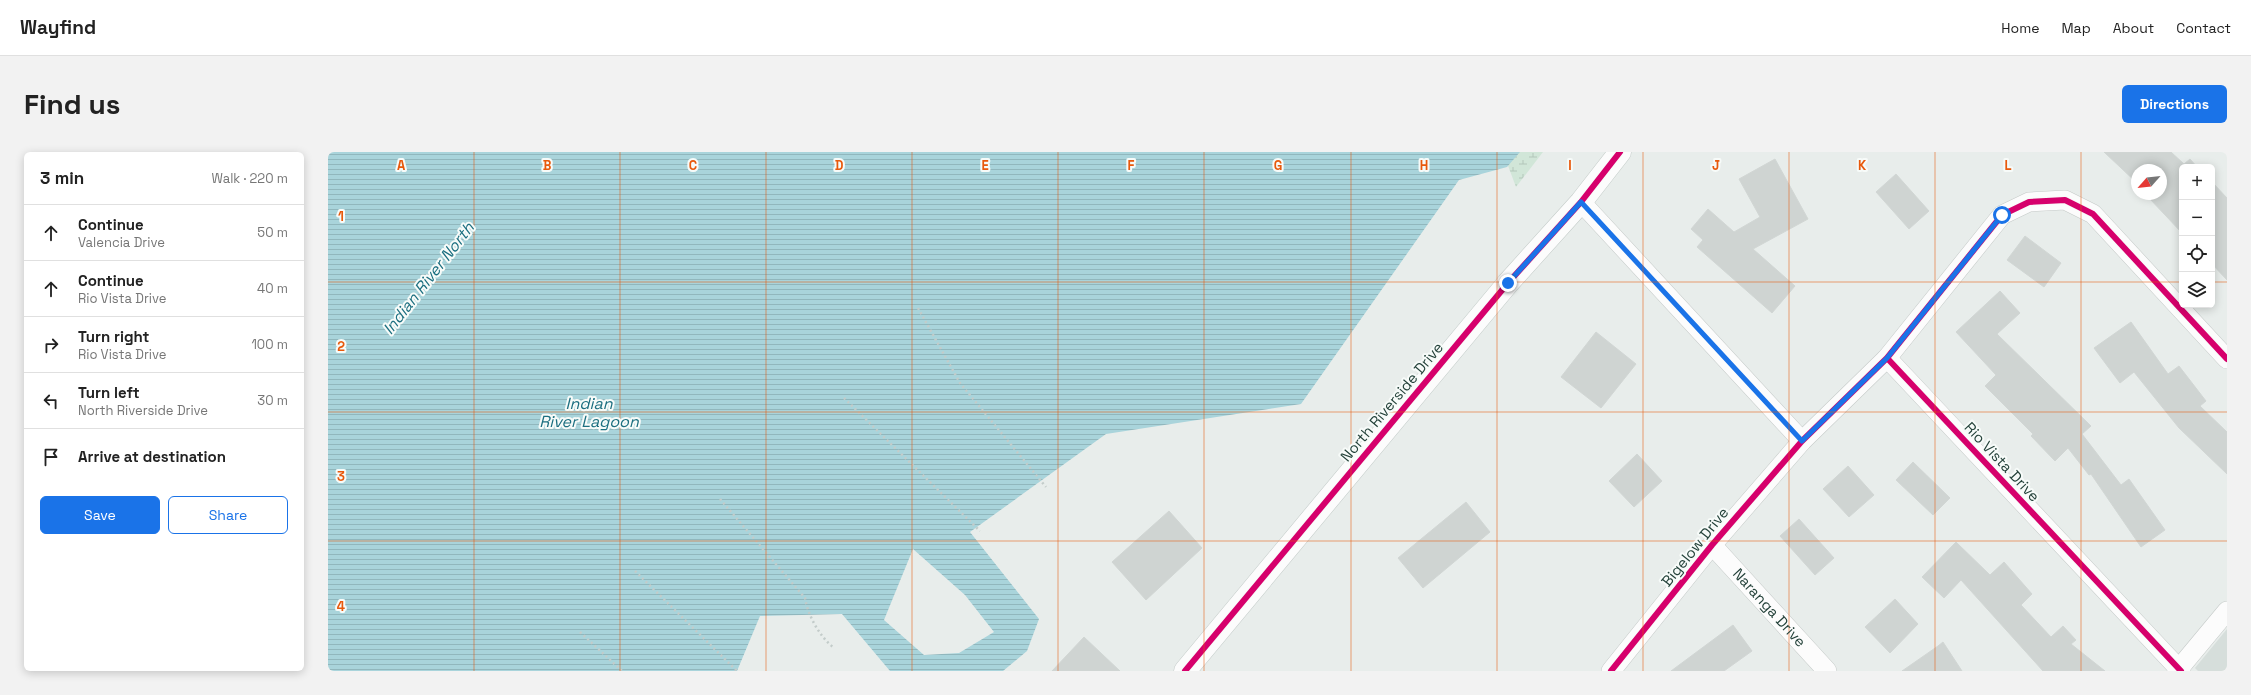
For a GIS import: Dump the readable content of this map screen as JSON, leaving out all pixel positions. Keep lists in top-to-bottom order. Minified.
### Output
{"streets":{"street":["North Riverside Drive","Rio Vista Drive","Bigelow Drive","Naranga Drive"]},"crossings":[["Bigelow Drive","Naranga Drive"]],"water":["Indian River North","Indian River Lagoon"],"north":"bottom left","page":{"header":"Wayfind","nav":["Home","Map","About","Contact"],"buttons":["Directions",["Save","Share"]],"title":"Find us","heading":["3 min","Walk · 220 m"],"map_buttons":["+","−"],"list":[["Continue","Valencia Drive","50 m"],["Continue","Rio Vista Drive","40 m"],["Turn right","Rio Vista Drive","100 m"],["Turn left","North Riverside Drive","30 m"],"Arrive at destination"]},"grid":{"columns":["A","B","C","D","E","F","G","H","I","J","K","L"],"rows":["1","2","3","4"]}}
